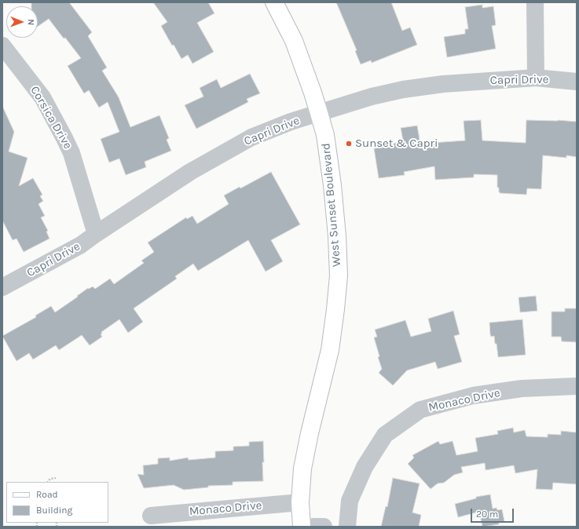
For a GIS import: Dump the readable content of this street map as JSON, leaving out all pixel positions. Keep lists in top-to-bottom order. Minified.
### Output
{"streets":{"main road":["West Sunset Boulevard"],"street":["Capri Drive","Corsica Drive","Monaco Drive"]},"crossings":[["Capri Drive","Corsica Drive"],["Capri Drive","West Sunset Boulevard"],["West Sunset Boulevard","Monaco Drive"]],"places":["Sunset & Capri"],"legend":["Road","Building"],"scale_bar":"20 m","north":"right"}
